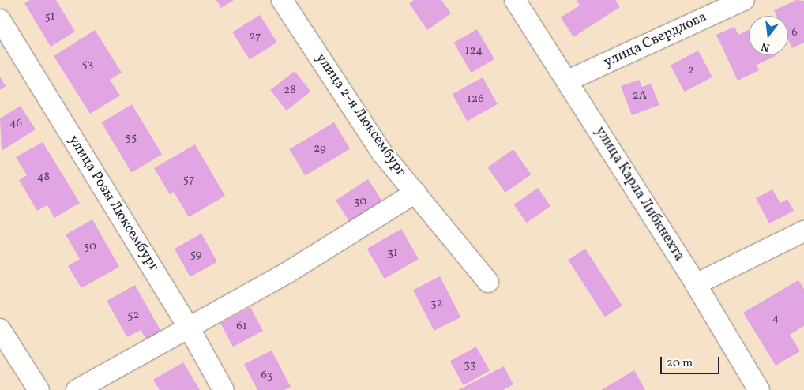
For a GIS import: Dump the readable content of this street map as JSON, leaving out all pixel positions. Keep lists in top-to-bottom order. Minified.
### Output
{"streets":{"street":["улица Свердлова","улица 2-я Люксембург","улица Карла Либкнехта","улица Розы Люксембург"]},"crossings":[["улица Свердлова","улица Карла Либкнехта"]],"house_numbers":["51","6","27","124","53","2","28","2А","126","46","55","29","48","57","30","50","31","59","32","52","4","61","33","63"],"scale_bar":"20 m","north":"bottom"}
